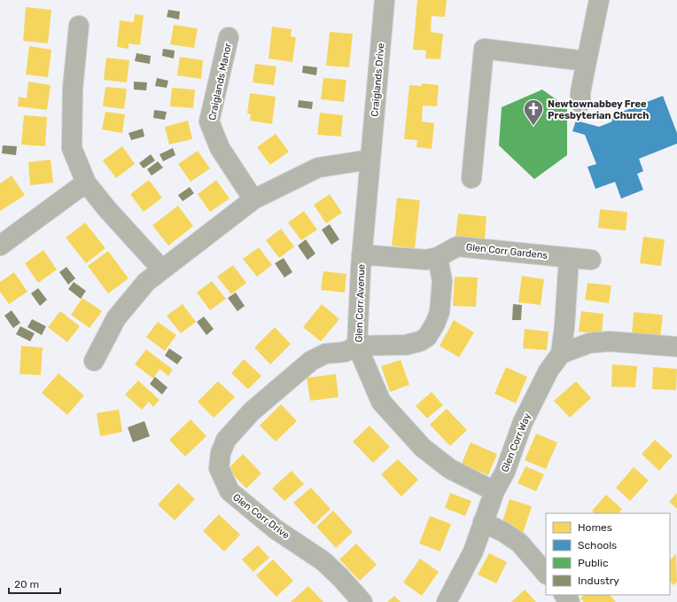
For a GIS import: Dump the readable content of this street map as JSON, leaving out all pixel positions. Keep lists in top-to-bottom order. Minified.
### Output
{"streets":{"street":["Craiglands Drive","Craiglands Manor","Glen Corr Gardens","Glen Corr Avenue","Glen Corr Way","Glen Corr Drive"]},"crossings":[["Craiglands Drive","Glen Corr Avenue"],["Glen Corr Gardens","Glen Corr Avenue"],["Glen Corr Gardens","Glen Corr Way"],["Glen Corr Avenue","Glen Corr Way"],["Glen Corr Avenue","Glen Corr Drive"]],"places":{"church":["Newtownabbey Free Presbyterian Church"]},"legend":["Homes","Schools","Public","Industry"],"scale_bar":"20 m"}
